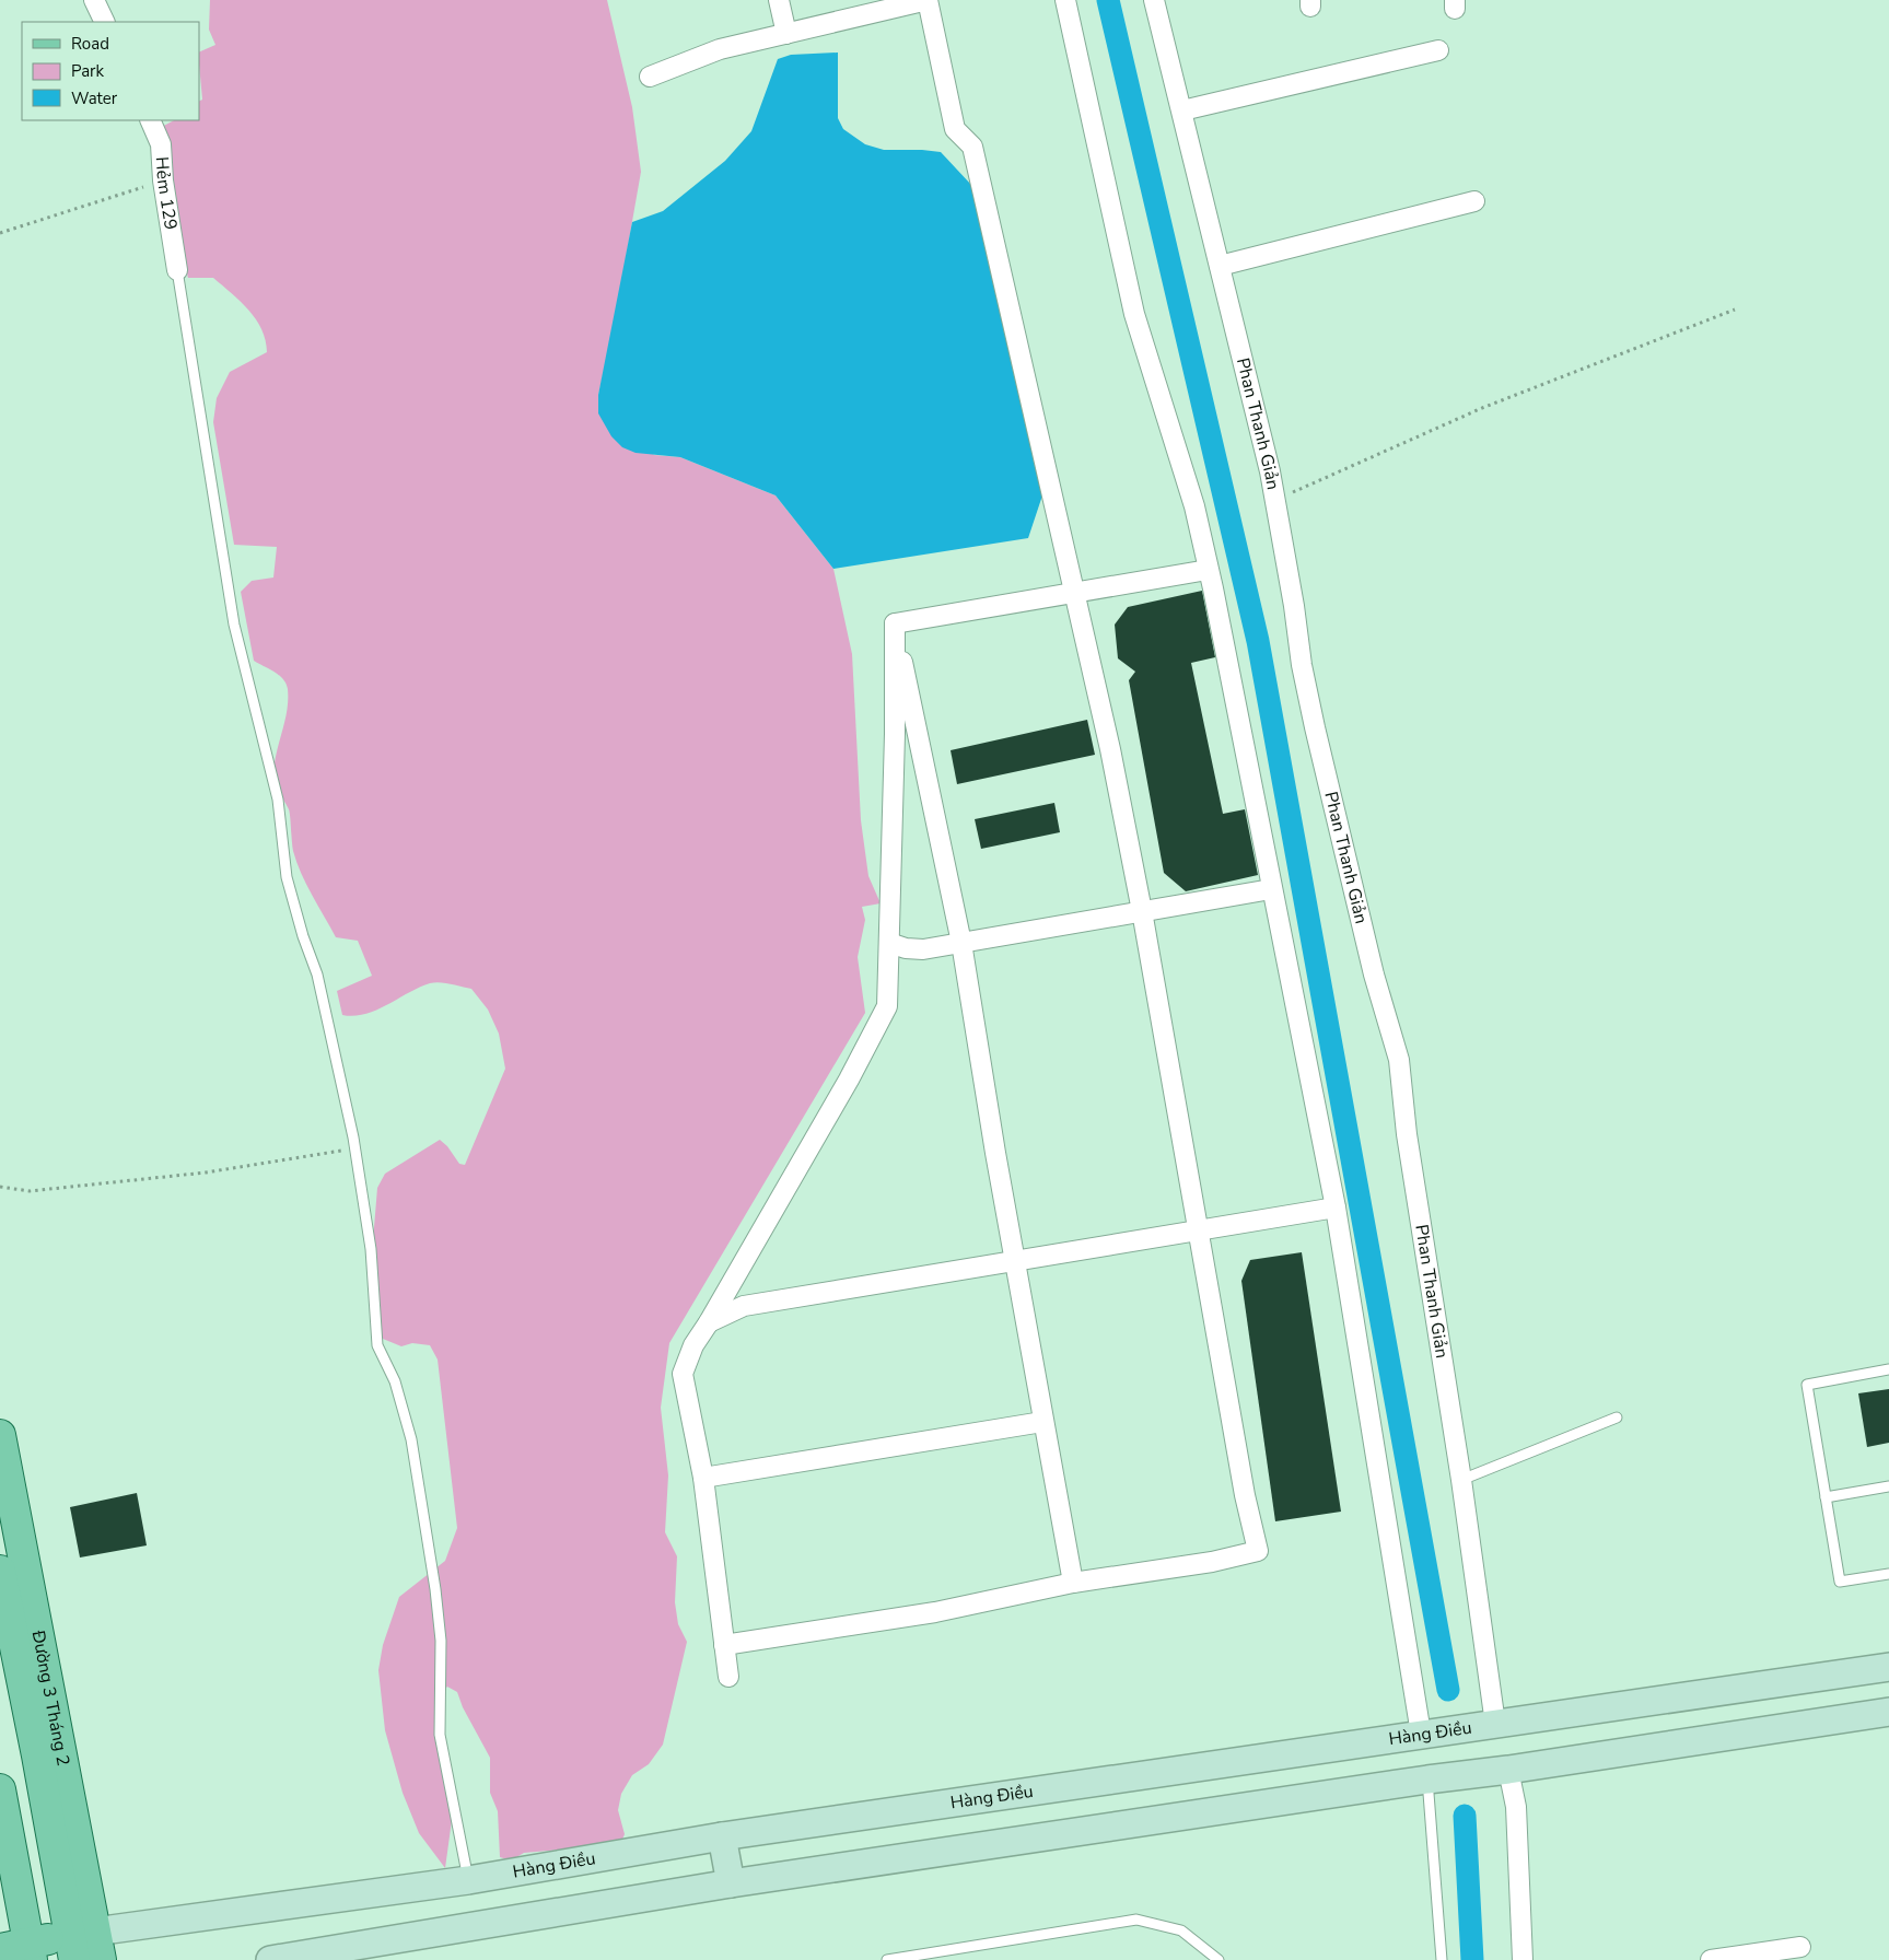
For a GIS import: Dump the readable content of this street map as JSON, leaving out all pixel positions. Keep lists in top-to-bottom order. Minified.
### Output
{"streets":{"main road":["Đường 3 Tháng 2","Hàng Điều"],"street":["Hẻm 129","Phan Thanh Giản"]},"crossings":[["Phan Thanh Giản","Hàng Điều"],["Đường 3 Tháng 2","Hàng Điều"]],"legend":["Road","Park","Water"]}
